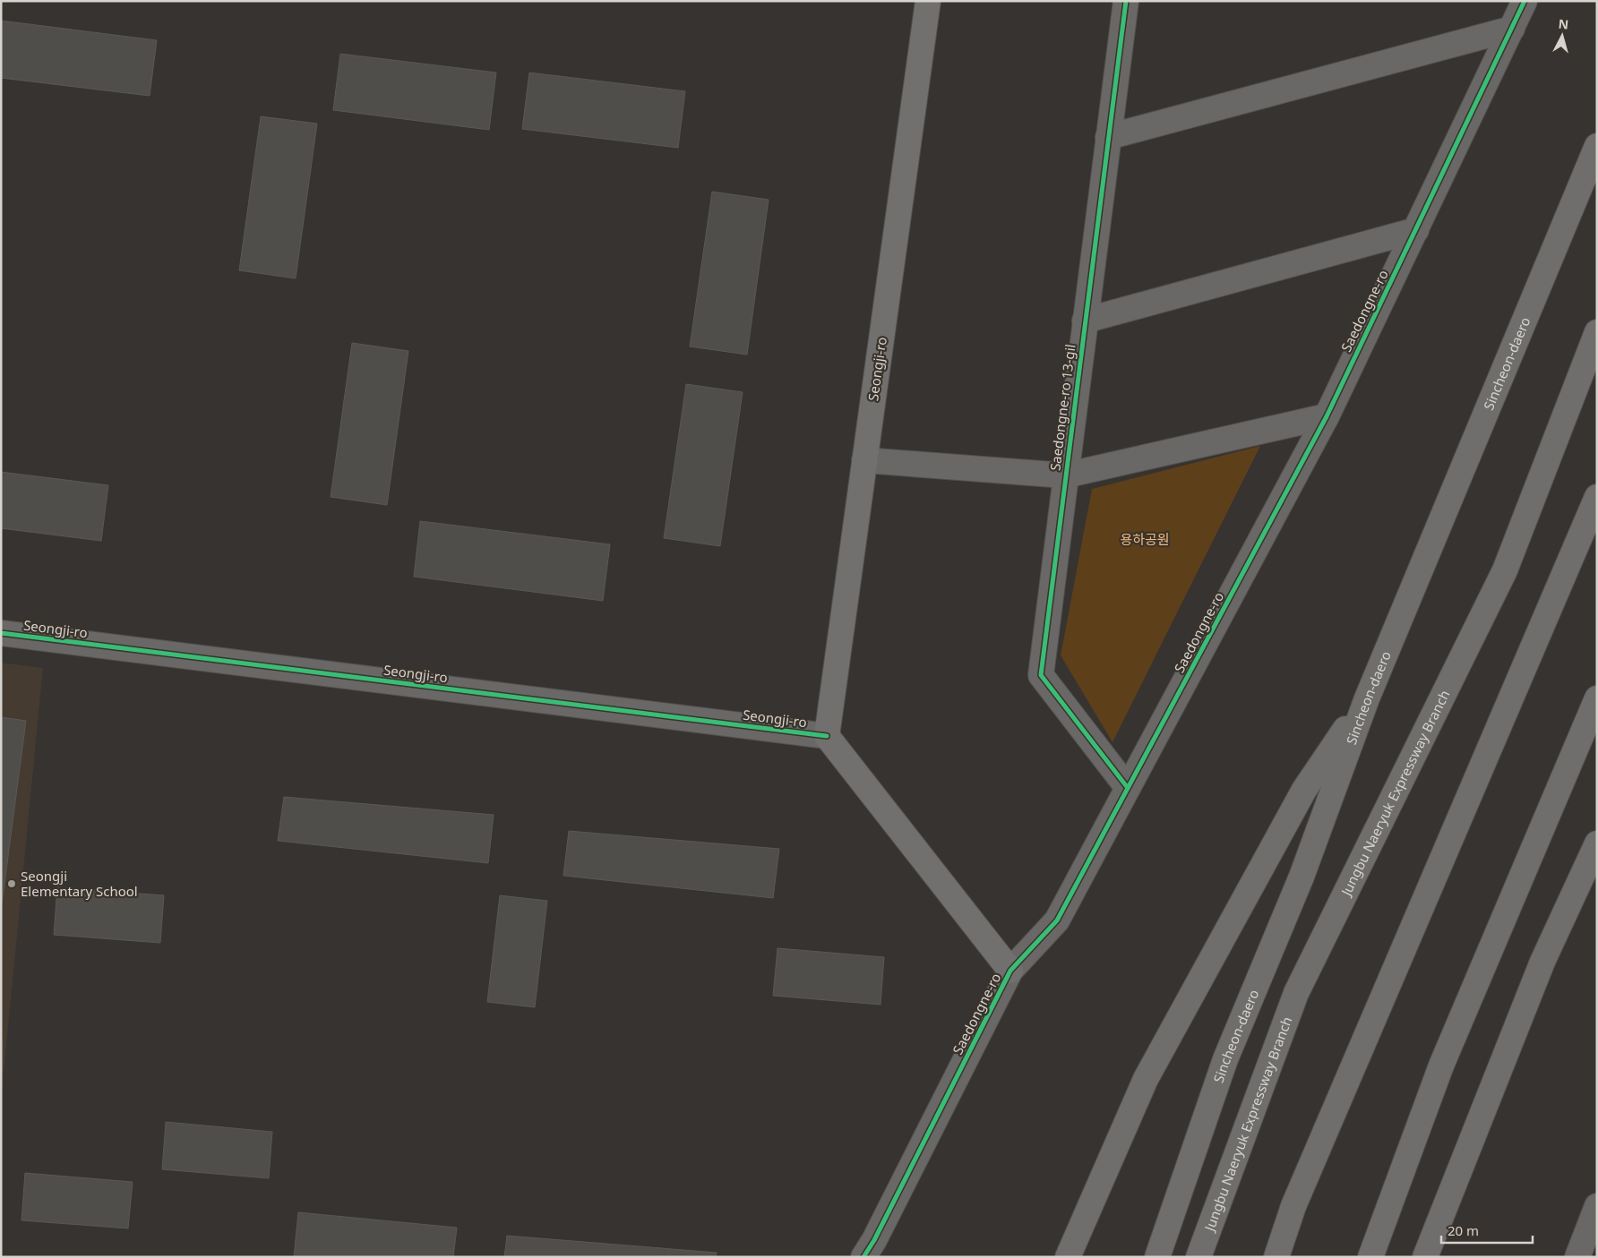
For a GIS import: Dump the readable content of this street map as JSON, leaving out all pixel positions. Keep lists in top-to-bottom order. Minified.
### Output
{"streets":{"highway":["Sincheon-daero","Jungbu Naeryuk Expressway Branch"],"main road":["Seongji-ro"],"street":["Saedongne-ro","Saedongne-ro 13-gil"]},"crossings":[["Saedongne-ro","Saedongne-ro 13-gil"]],"parks":["용하공원"],"places":["Seongji Elementary School"],"scale_bar":"20 m","north":"top"}
